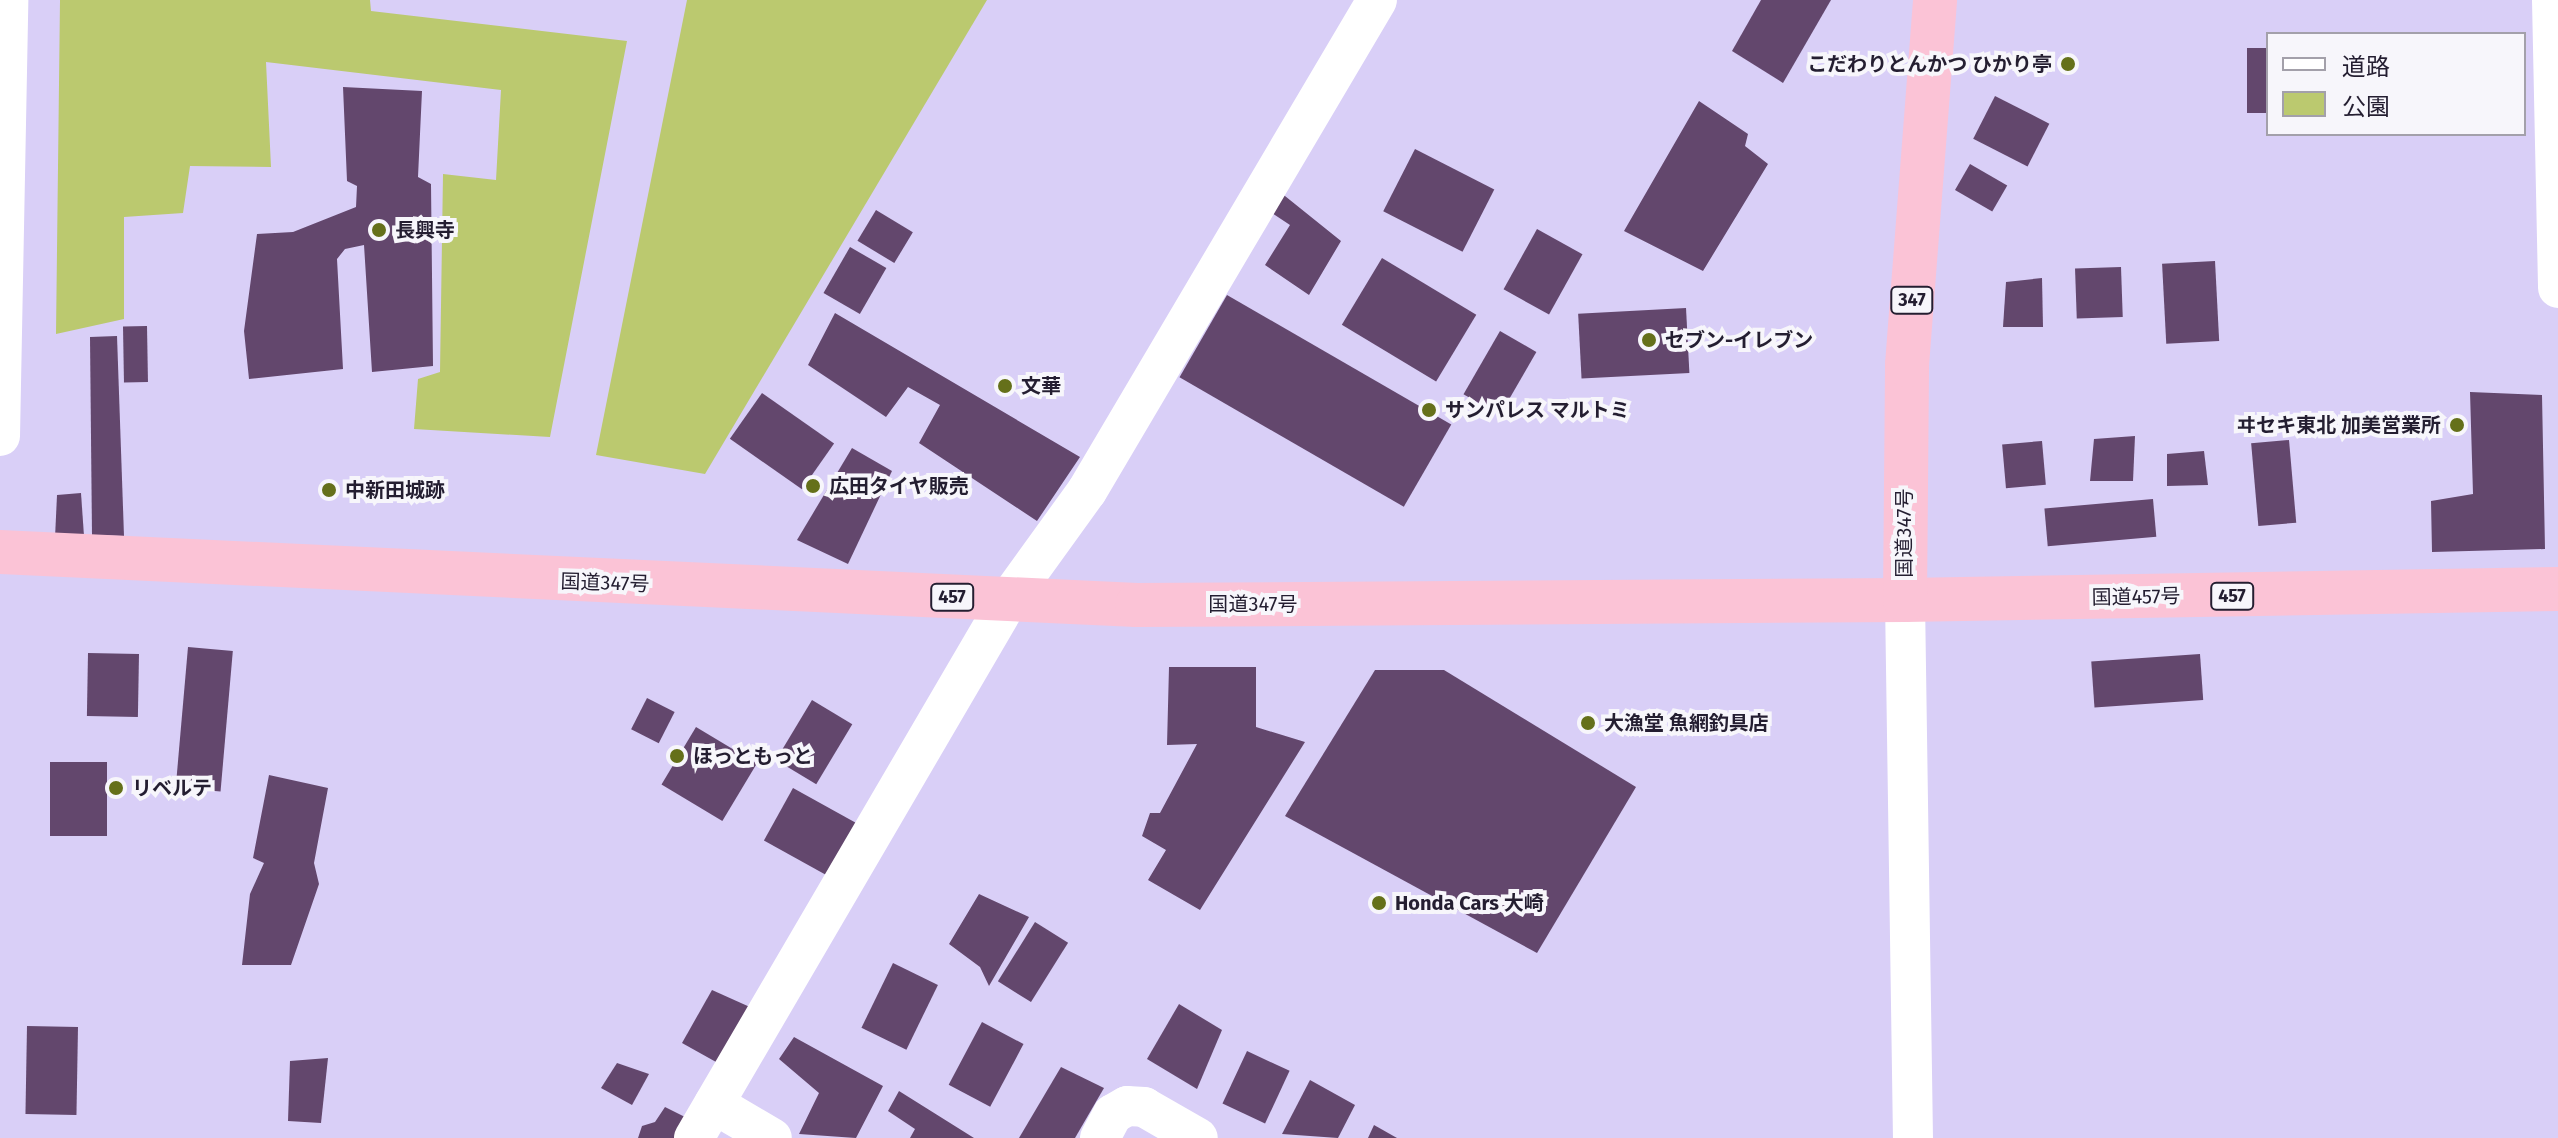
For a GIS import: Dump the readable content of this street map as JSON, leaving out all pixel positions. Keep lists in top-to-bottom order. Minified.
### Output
{"streets":{"highway":["347","国道347号","457","国道457号"]},"crossings":[["国道347号","国道457号"]],"places":["こだわりとんかつ ひかり亭","長興寺","セブン-イレブン","文華","サンパレス マルトミ","ヰセキ東北 加美営業所","広田タイヤ販売","中新田城跡","大漁堂 魚網釣具店","ほっともっと","リベルテ","Honda Cars 大崎"],"legend":["道路","公園"]}
